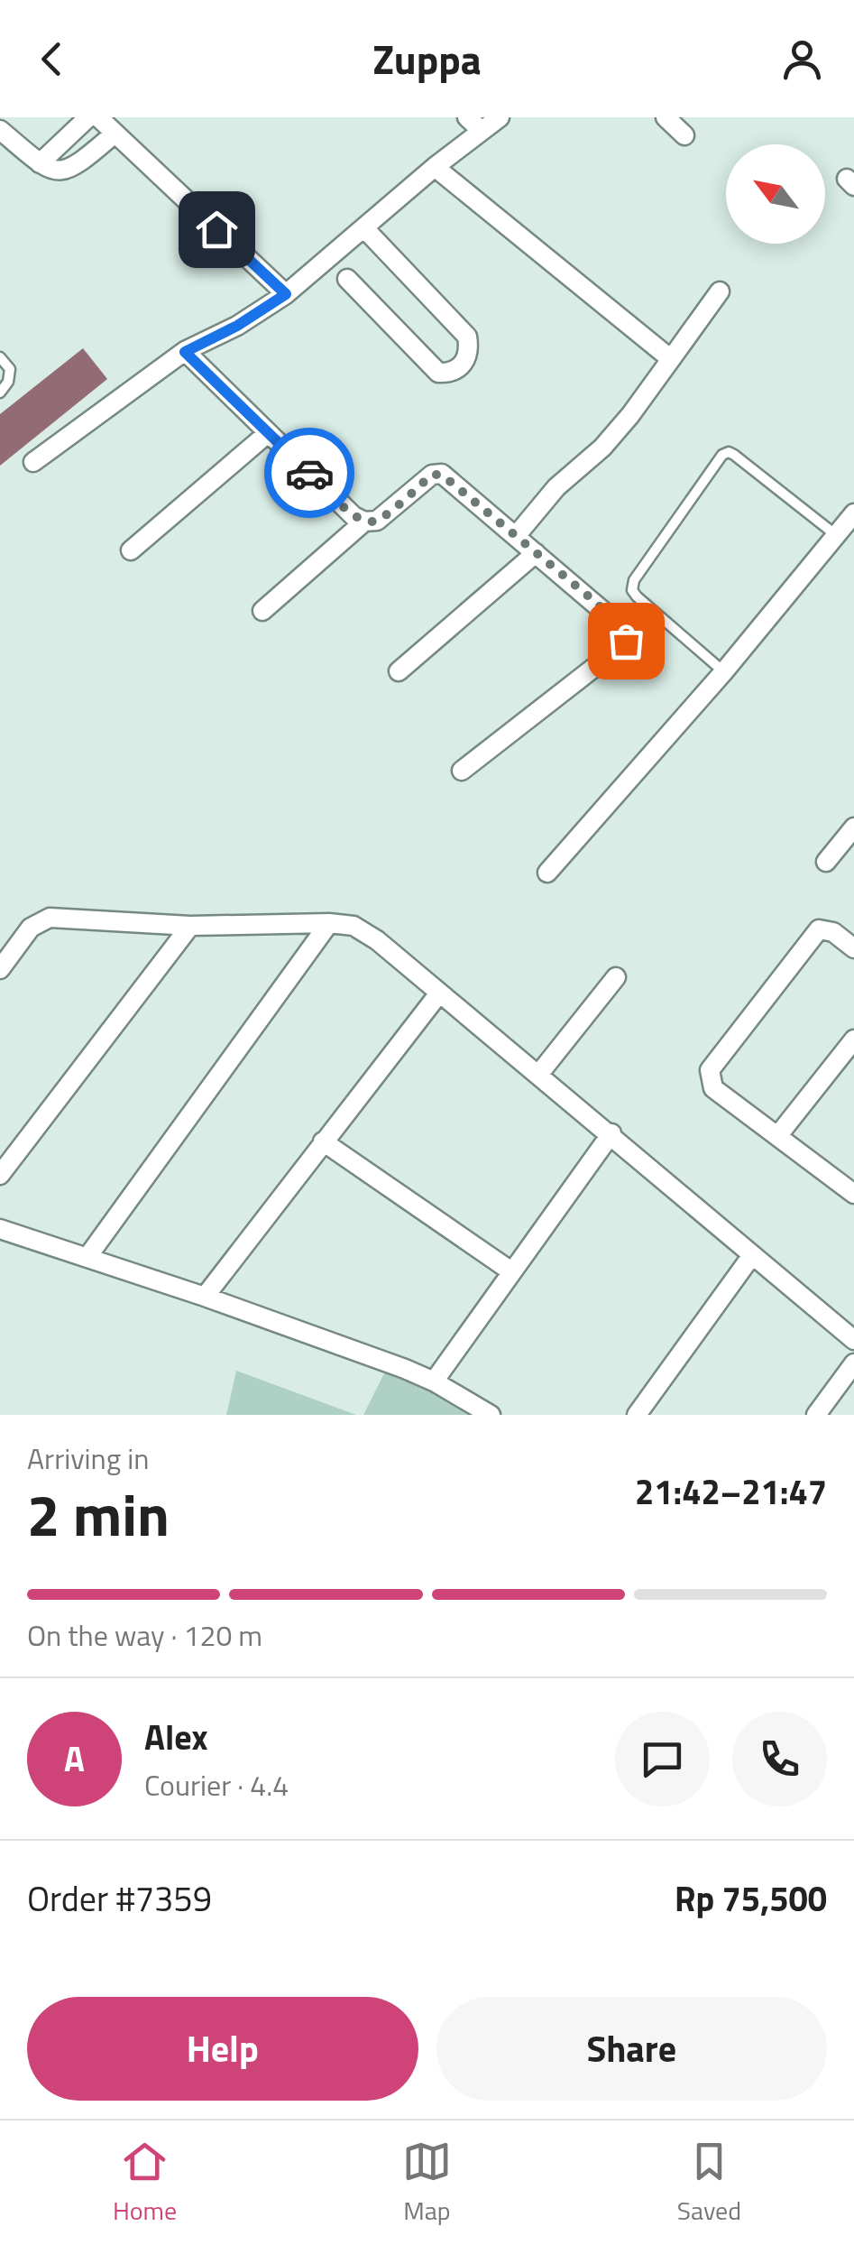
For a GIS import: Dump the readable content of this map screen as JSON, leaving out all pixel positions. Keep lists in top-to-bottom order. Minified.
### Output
{"north":"top left","page":{"header":"Zuppa","heading":["2 min","Arriving in","21:42–21:47"],"panel":["Alex","Courier · 4.4","Order #7359","Rp 75,500"],"bar":"On the way · 120 m","round":"A","buttons":["Help","Share"],"tabs":["Home","Map","Saved"]}}
